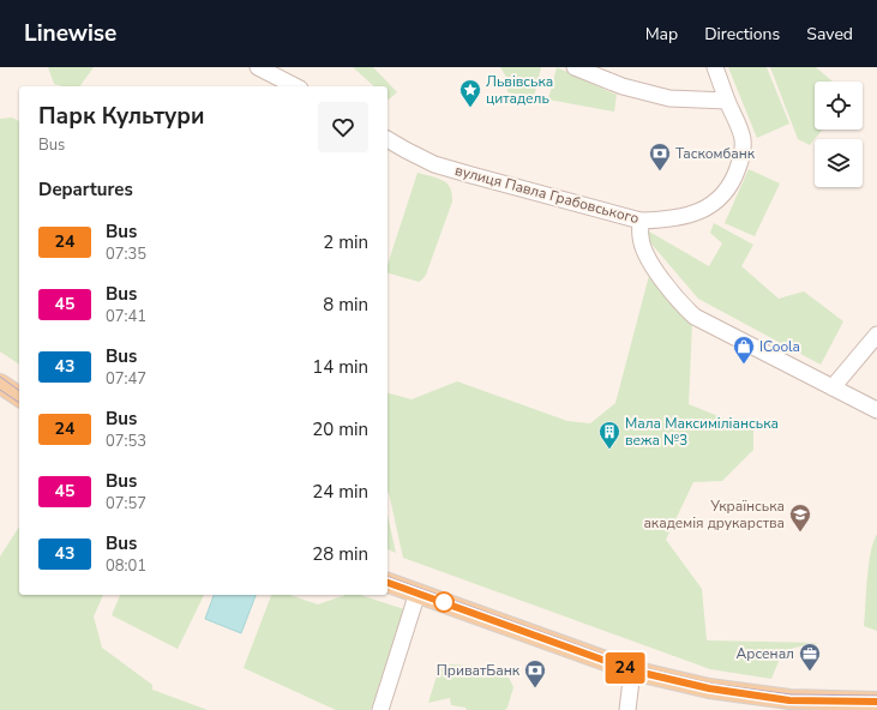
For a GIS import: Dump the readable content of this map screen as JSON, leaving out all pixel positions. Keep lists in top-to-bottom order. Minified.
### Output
{"streets":{"street":["вулиця Павла Грабовського"]},"places":{"place":["Львівська цитадель"],"bank":["Таскомбанк","ПриватБанк"],"shop":["ICoola"],"building":["Мала Максиміліанська вежа №3"],"school or university":["Українська академія друкарства"],"office":["Арсенал"]},"lines":["bus line 24"],"page":{"header":"Linewise","nav":["Map","Directions","Saved"],"on_map":"24","heading":[["Парк Культури","Bus"],"Departures"],"list":[{"mark":"24","name":"Bus","note":"07:35","value":"2 min"},{"mark":"45","name":"Bus","note":"07:41","value":"8 min"},{"mark":"43","name":"Bus","note":"07:47","value":"14 min"},{"mark":"24","name":"Bus","note":"07:53","value":"20 min"},{"mark":"45","name":"Bus","note":"07:57","value":"24 min"},{"mark":"43","name":"Bus","note":"08:01","value":"28 min"}]}}
